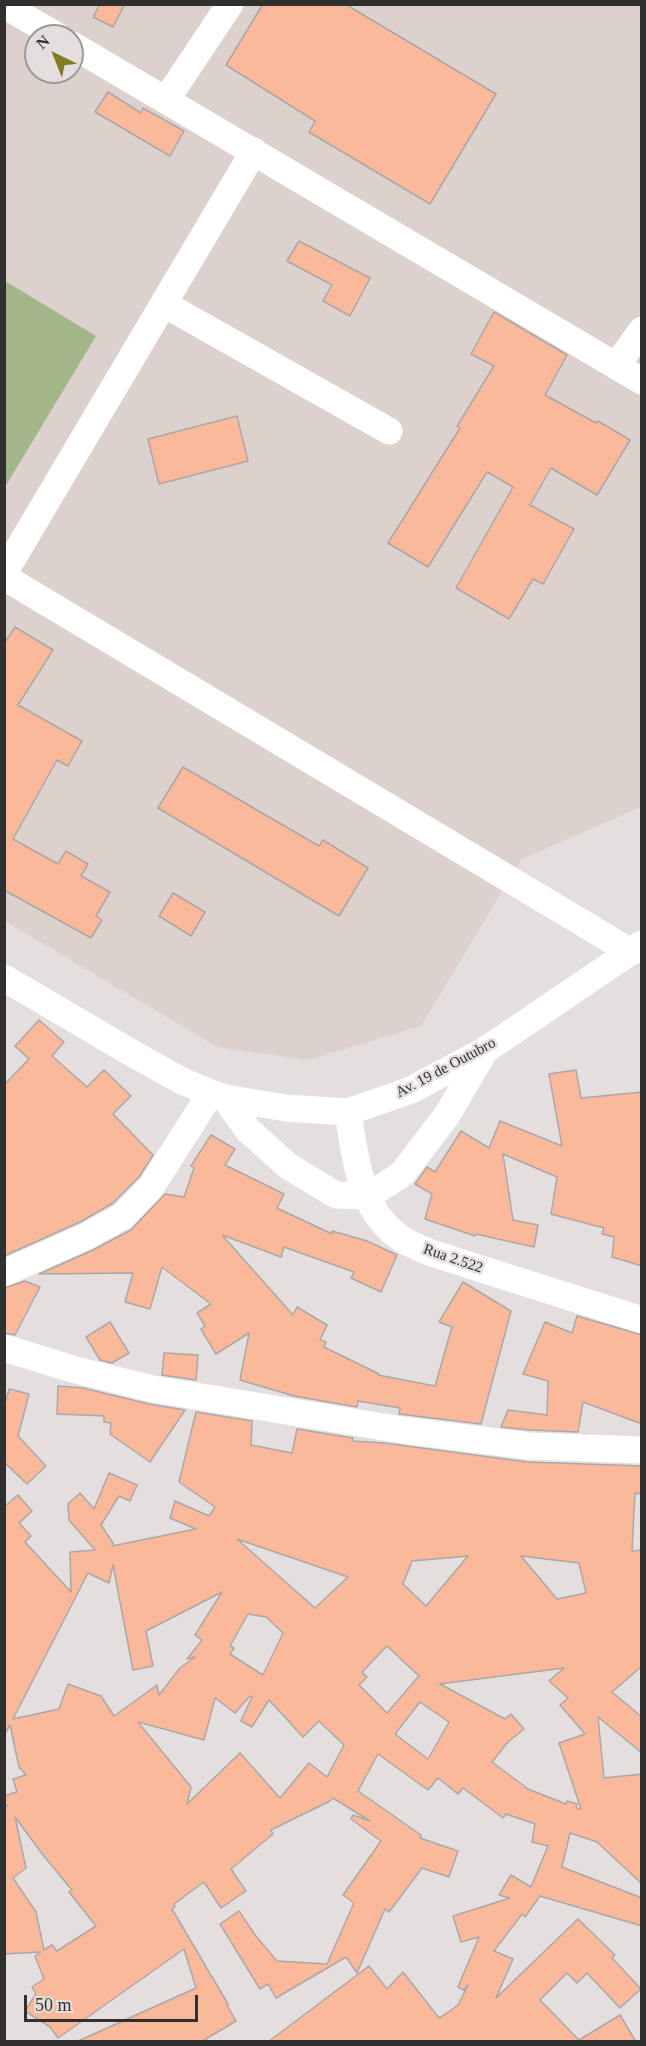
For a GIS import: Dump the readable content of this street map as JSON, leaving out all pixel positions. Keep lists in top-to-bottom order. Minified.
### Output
{"streets":{"street":["Av. 19 de Outubro","Rua 2.522"]},"crossings":[["Av. 19 de Outubro","Rua 2.522"]],"scale_bar":"50 m","north":"top left"}
